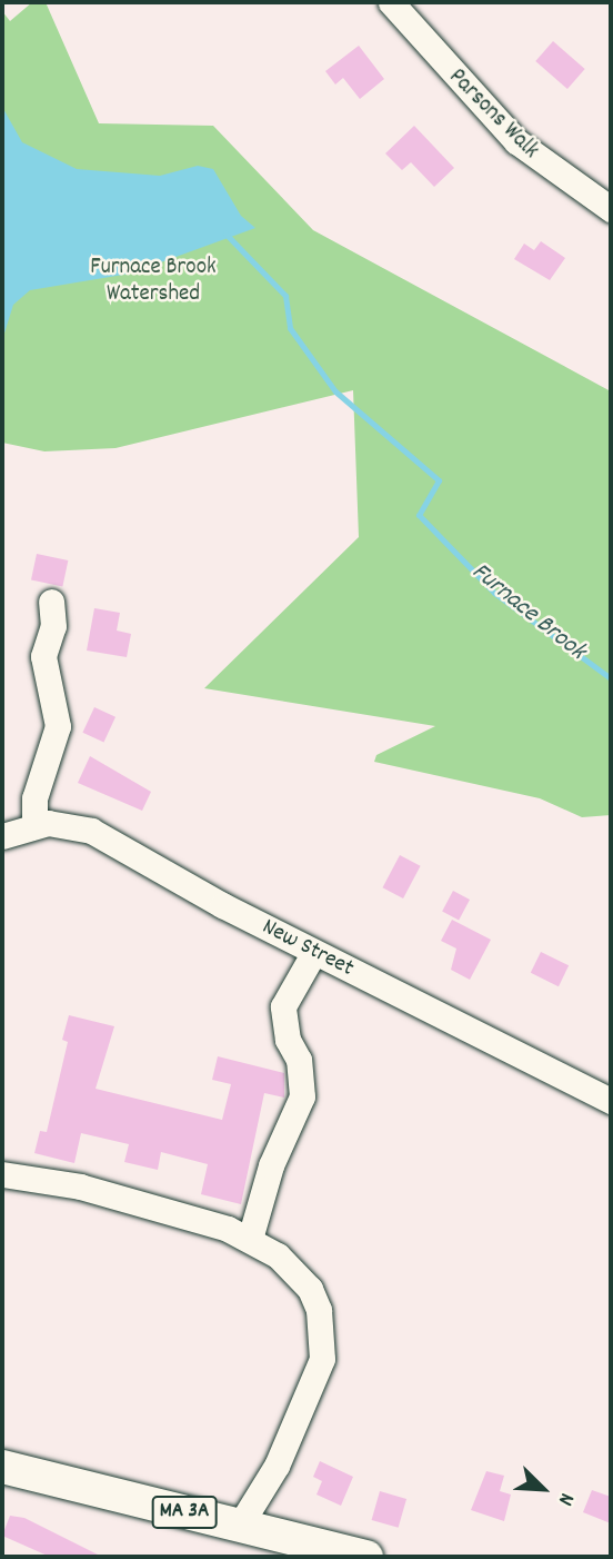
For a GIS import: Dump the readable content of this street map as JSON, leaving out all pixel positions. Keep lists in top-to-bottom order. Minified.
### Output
{"streets":{"main road":["MA 3A"],"street":["Parsons Walk","New Street"]},"water":["Furnace Brook"],"parks":["Furnace Brook Watershed"],"north":"bottom right"}
